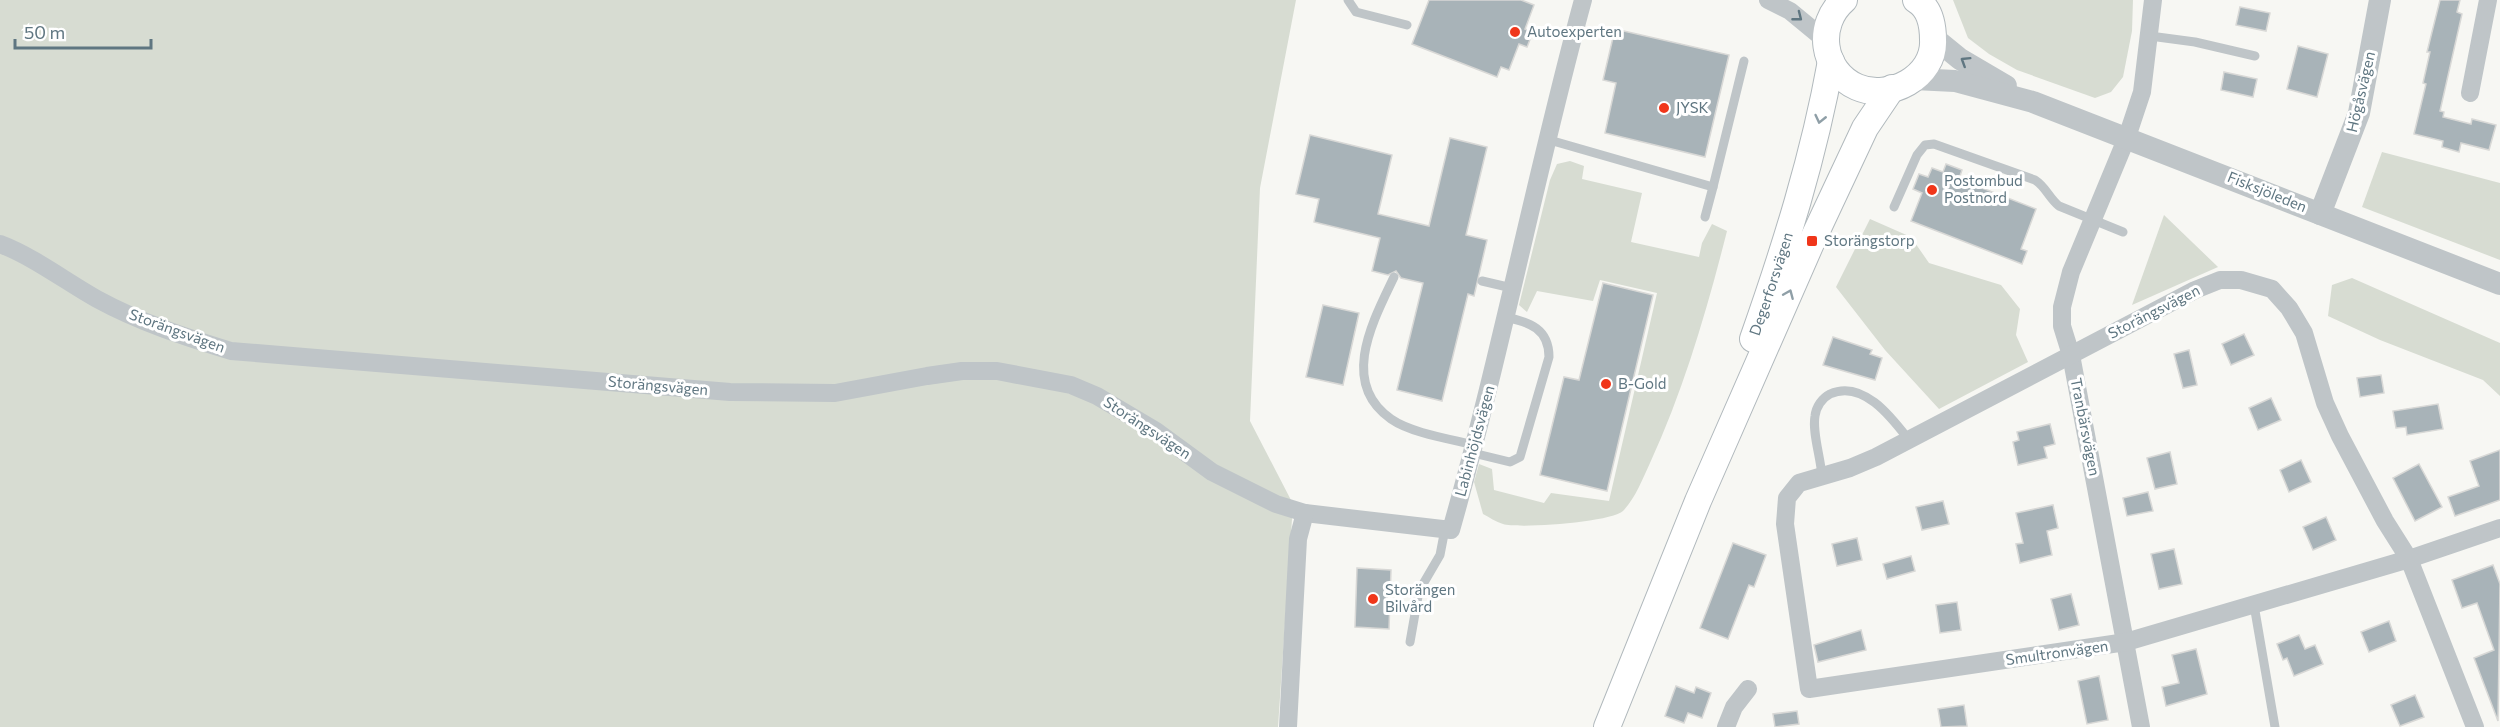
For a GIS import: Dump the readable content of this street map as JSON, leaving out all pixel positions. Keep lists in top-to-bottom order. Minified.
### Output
{"streets":{"main road":["Degerforsvägen"],"street":["Högåsvägen","Fisksjöleden","Storängsvägen","Tranbärsvägen","Labinhöjdsvägen","Smultronvägen"]},"crossings":[["Högåsvägen","Fisksjöleden"],["Fisksjöleden","Degerforsvägen"],["Fisksjöleden","Tranbärsvägen"],["Storängsvägen","Tranbärsvägen"],["Storängsvägen","Smultronvägen"],["Tranbärsvägen","Smultronvägen"]],"places":{"other":["Autoexperten","JYSK","Postombud Postnord","B-Gold","Storängen Bilvård"],"transit":["Storängstorp"]},"scale_bar":"50 m"}
